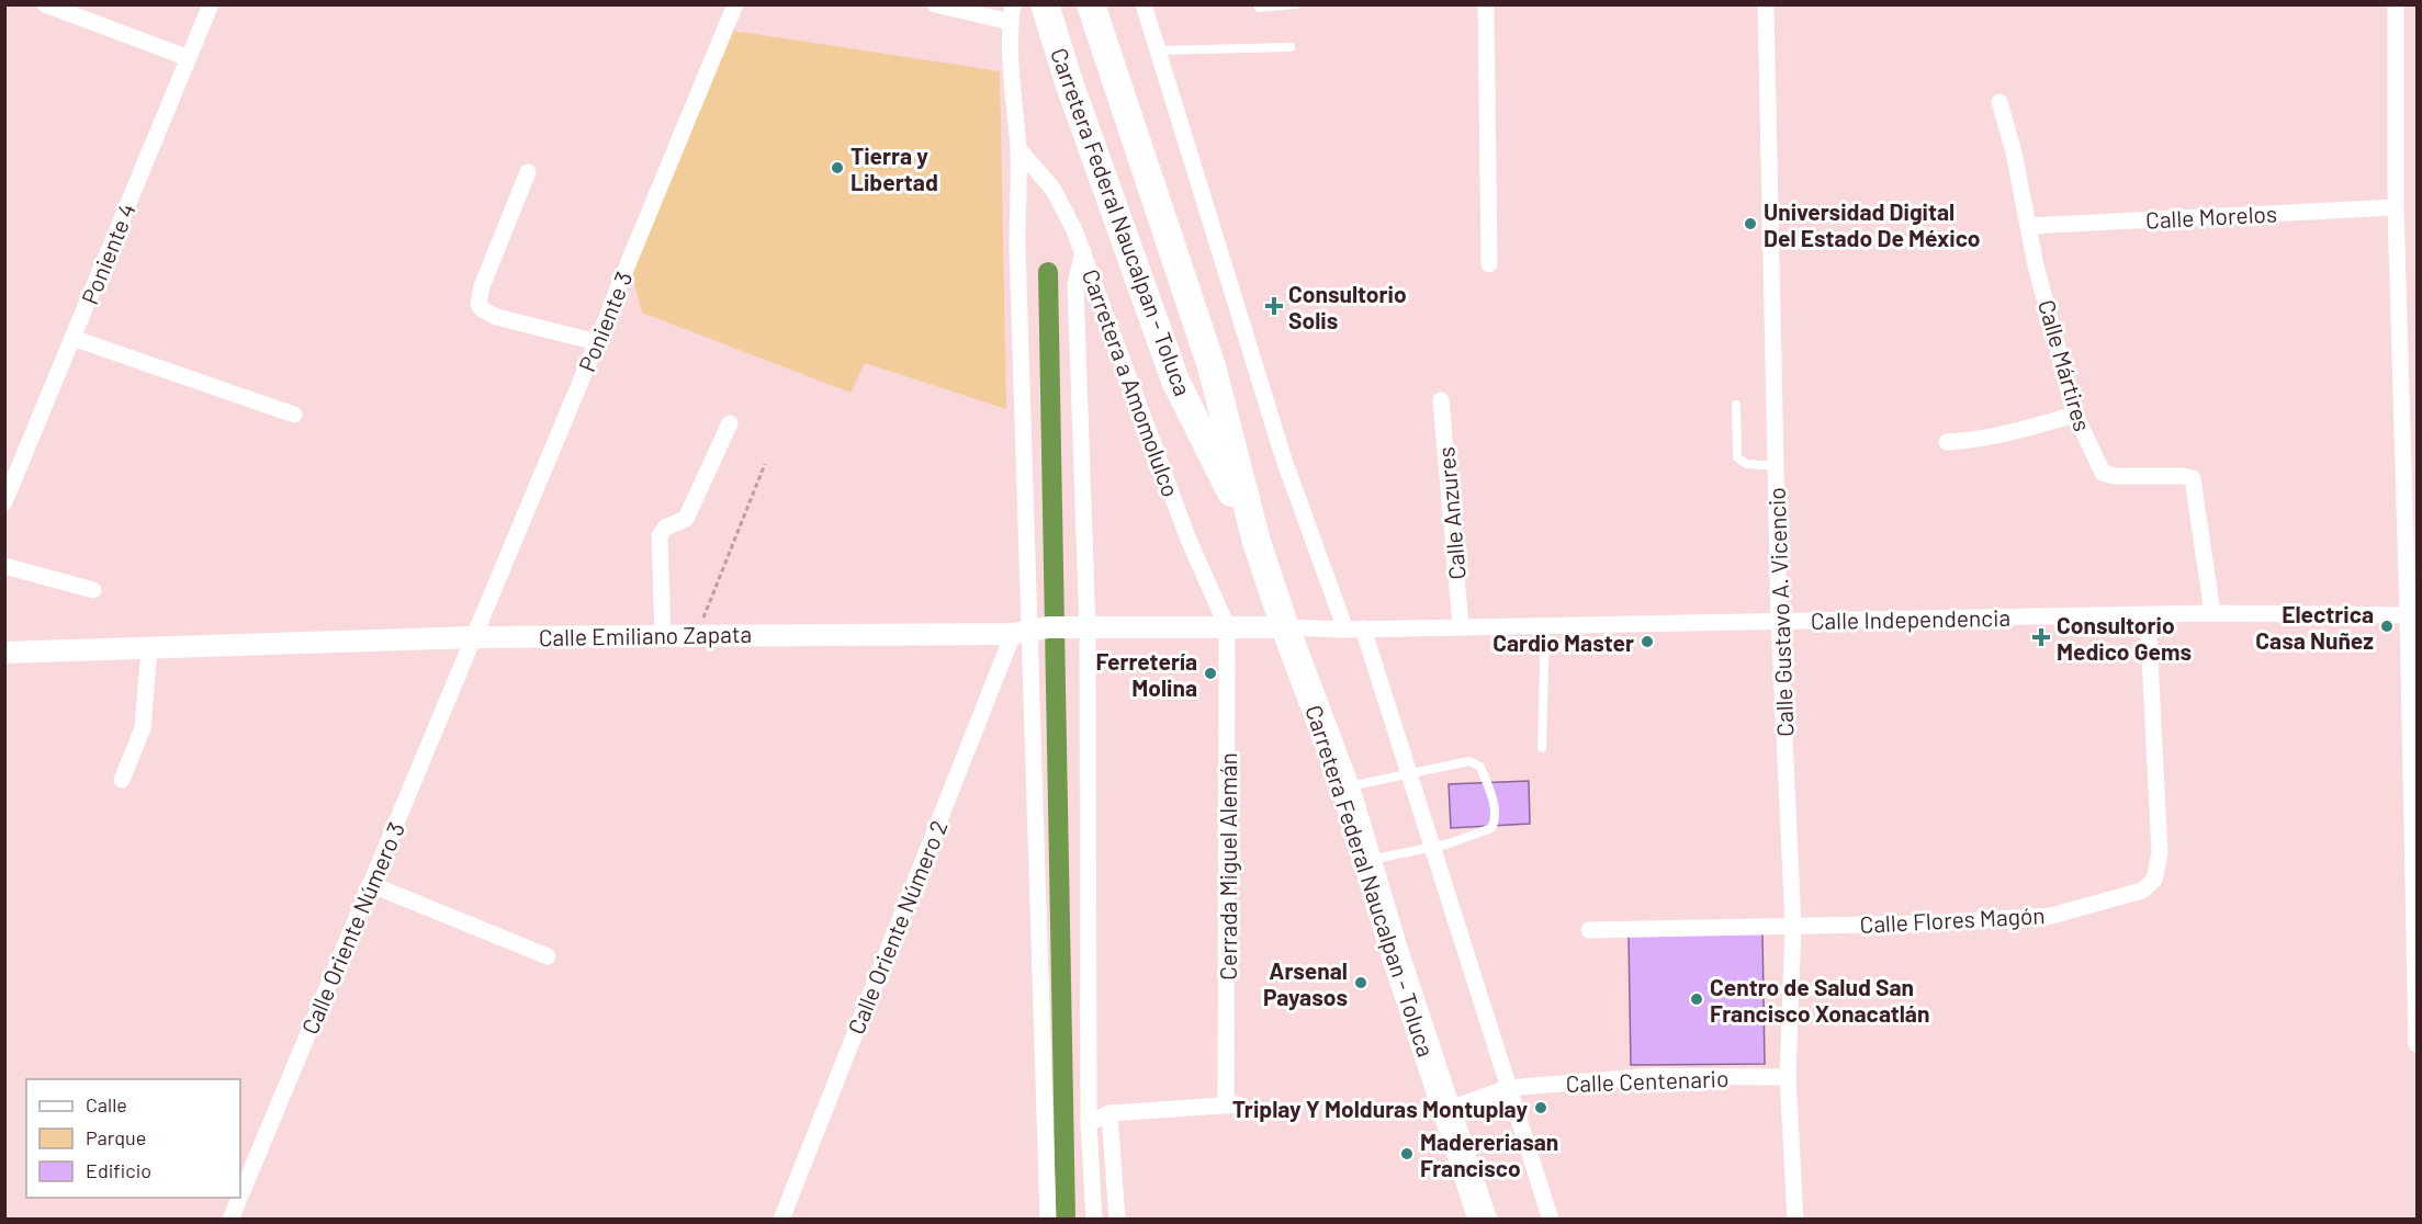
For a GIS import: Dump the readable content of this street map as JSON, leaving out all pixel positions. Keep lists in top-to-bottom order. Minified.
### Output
{"streets":{"main road":["Carretera Federal Naucalpan - Toluca"],"street":["Calle Morelos","Poniente 4","Poniente 3","Calle Mártires","Carretera a Amomolulco","Calle Anzures","Calle Gustavo A. Vicencio","Calle Independencia","Calle Emiliano Zapata","Cerrada Miguel Alemán","Calle Flores Magón","Calle Oriente Número 2","Calle Oriente Número 3","Calle Centenario"]},"crossings":[["Calle Morelos","Calle Mártires"],["Carretera Federal Naucalpan - Toluca","Calle Independencia"],["Carretera Federal Naucalpan - Toluca","Calle Emiliano Zapata"],["Carretera Federal Naucalpan - Toluca","Calle Centenario"],["Poniente 3","Calle Emiliano Zapata"],["Poniente 3","Calle Oriente Número 3"],["Calle Mártires","Calle Independencia"],["Carretera a Amomolulco","Calle Emiliano Zapata"],["Carretera a Amomolulco","Cerrada Miguel Alemán"],["Calle Anzures","Calle Independencia"],["Calle Gustavo A. Vicencio","Calle Independencia"],["Calle Gustavo A. Vicencio","Calle Flores Magón"],["Calle Gustavo A. Vicencio","Calle Centenario"],["Calle Independencia","Calle Emiliano Zapata"],["Calle Independencia","Calle Flores Magón"],["Calle Emiliano Zapata","Cerrada Miguel Alemán"],["Calle Emiliano Zapata","Calle Oriente Número 2"],["Calle Emiliano Zapata","Calle Oriente Número 3"]],"places":{"other":["Tierra y Libertad","Universidad Digital Del Estado De México","Electrica Casa Nuñez","Cardio Master","Ferretería Molina","Arsenal Payasos","Centro de Salud San Francisco Xonacatlán","Triplay Y Molduras Montuplay","Madereriasan Francisco"],"health":["Consultorio Solis","Consultorio Medico Gems"]},"legend":["Calle","Parque","Edificio"]}
